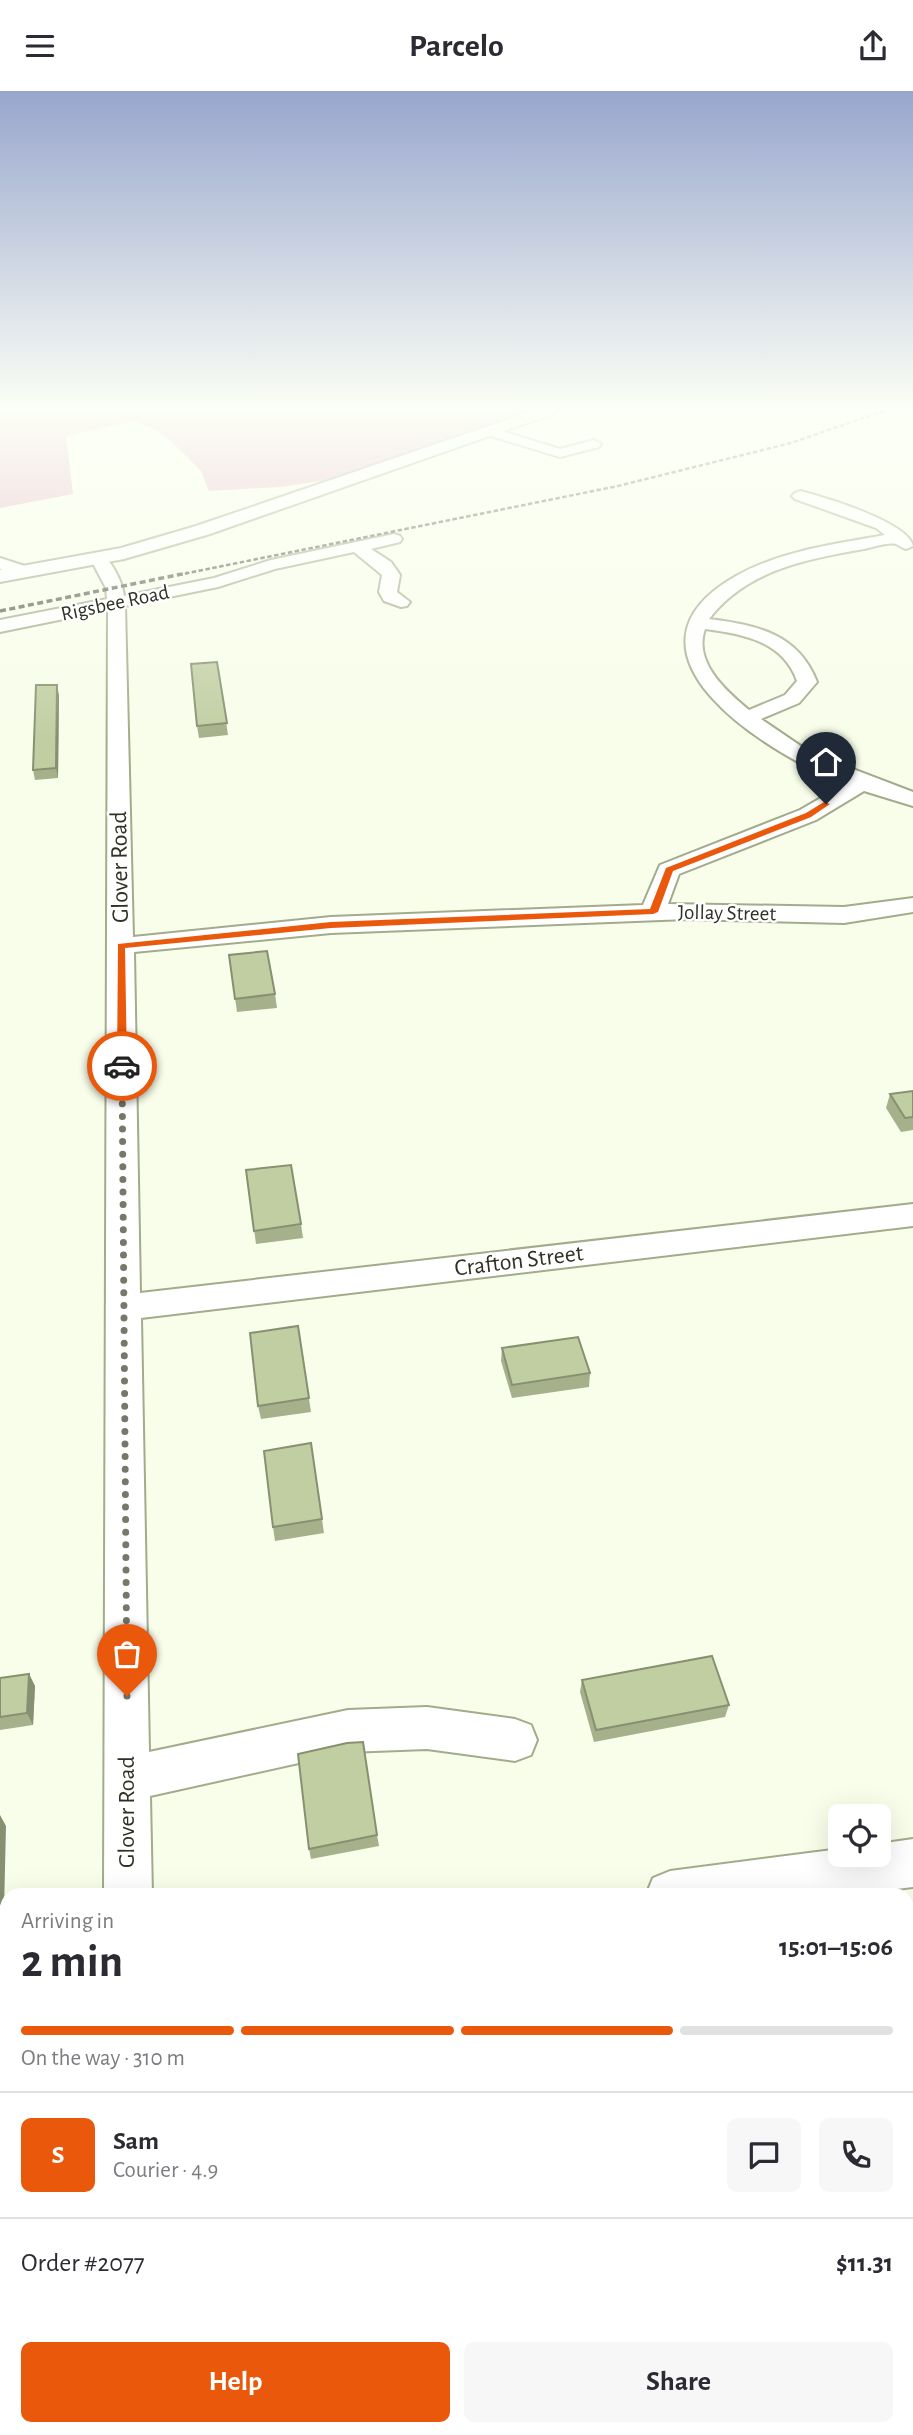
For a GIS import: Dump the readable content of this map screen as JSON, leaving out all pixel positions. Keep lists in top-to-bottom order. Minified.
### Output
{"streets":{"street":["Rigsbee Road","Glover Road","Jollay Street","Crafton Street"]},"crossings":[["Rigsbee Road","Glover Road"],["Glover Road","Jollay Street"],["Glover Road","Crafton Street"]],"page":{"header":"Parcelo","heading":["2 min","Arriving in","15:01–15:06"],"panel":["Sam","Courier · 4.9","Order #2077","$11.31"],"bar":"On the way · 310 m","round":"S","buttons":["Help","Share"]}}
